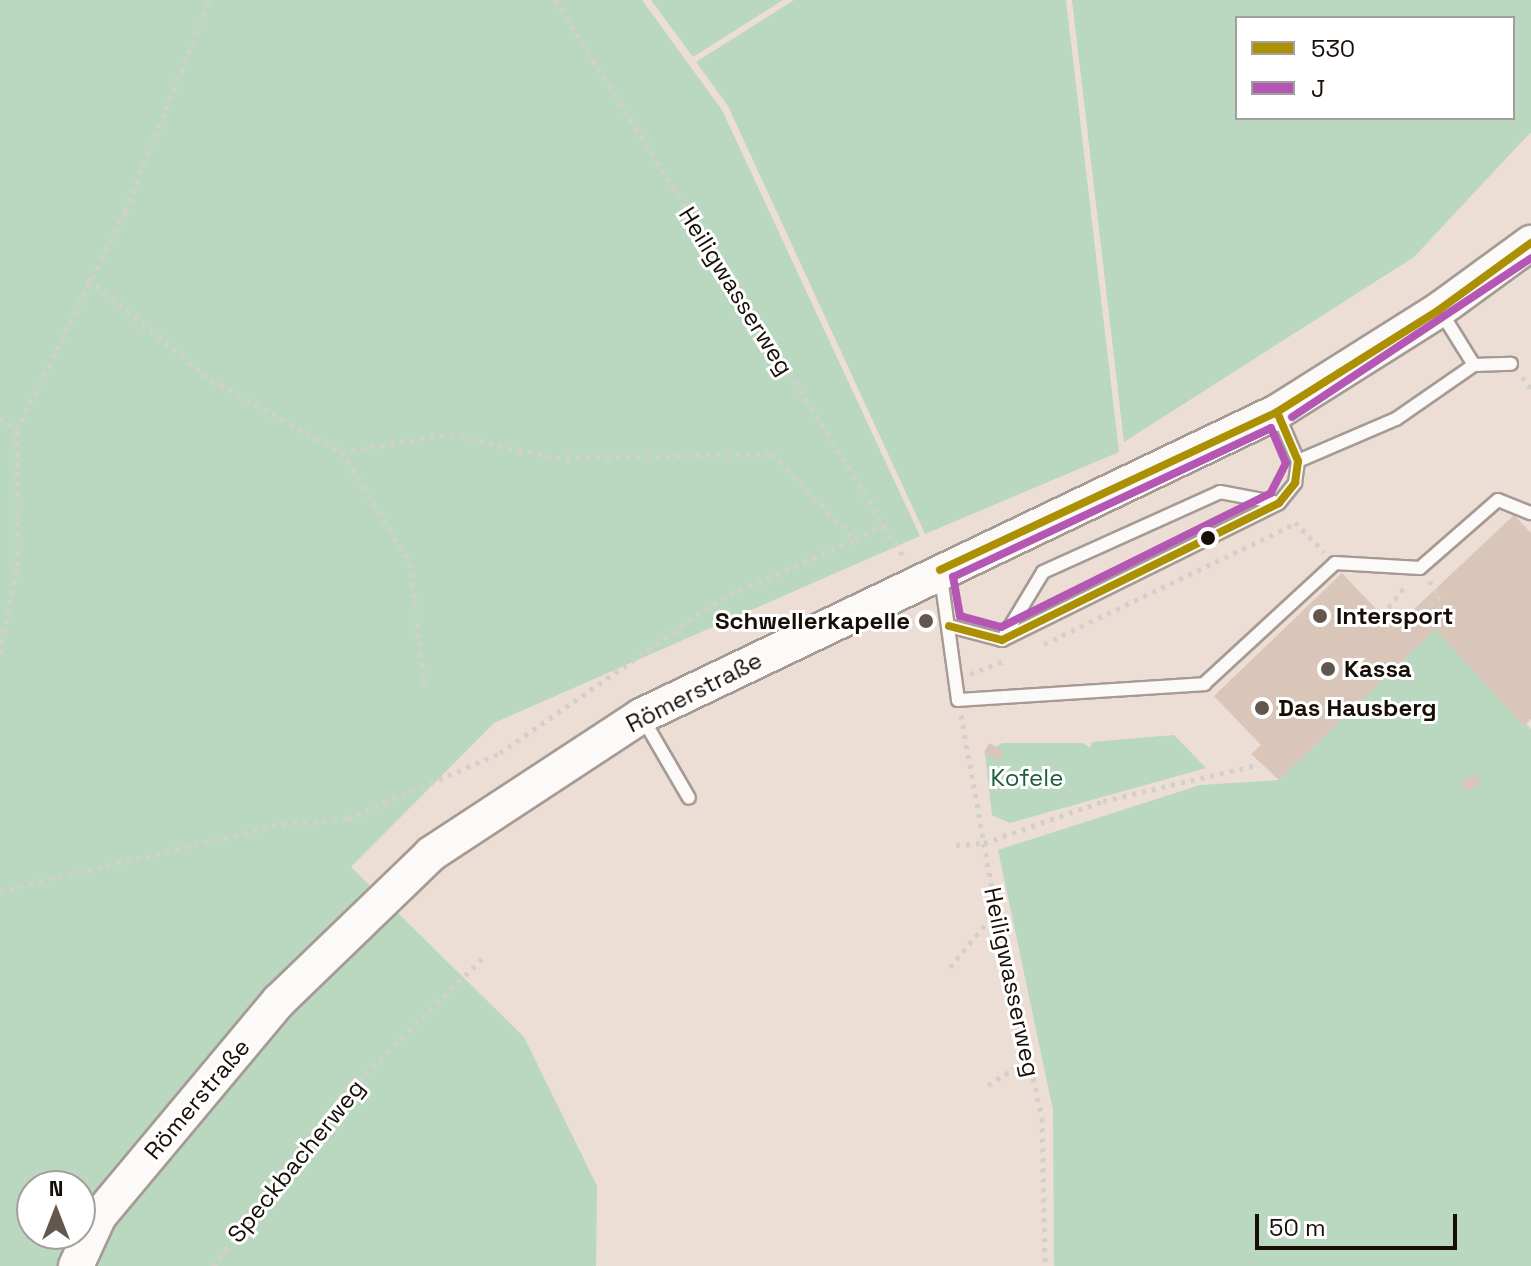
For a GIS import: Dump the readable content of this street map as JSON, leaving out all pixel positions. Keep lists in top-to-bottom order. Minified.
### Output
{"streets":{"main road":["Römerstraße"],"path":["Heiligwasserweg","Speckbacherweg"]},"crossings":[["Heiligwasserweg","Römerstraße"]],"parks":["Kofele"],"places":["Intersport","Schwellerkapelle","Kassa","Das Hausberg"],"lines":["transit line 530","transit line J"],"legend":["530","J"],"scale_bar":"50 m","north":"top"}
